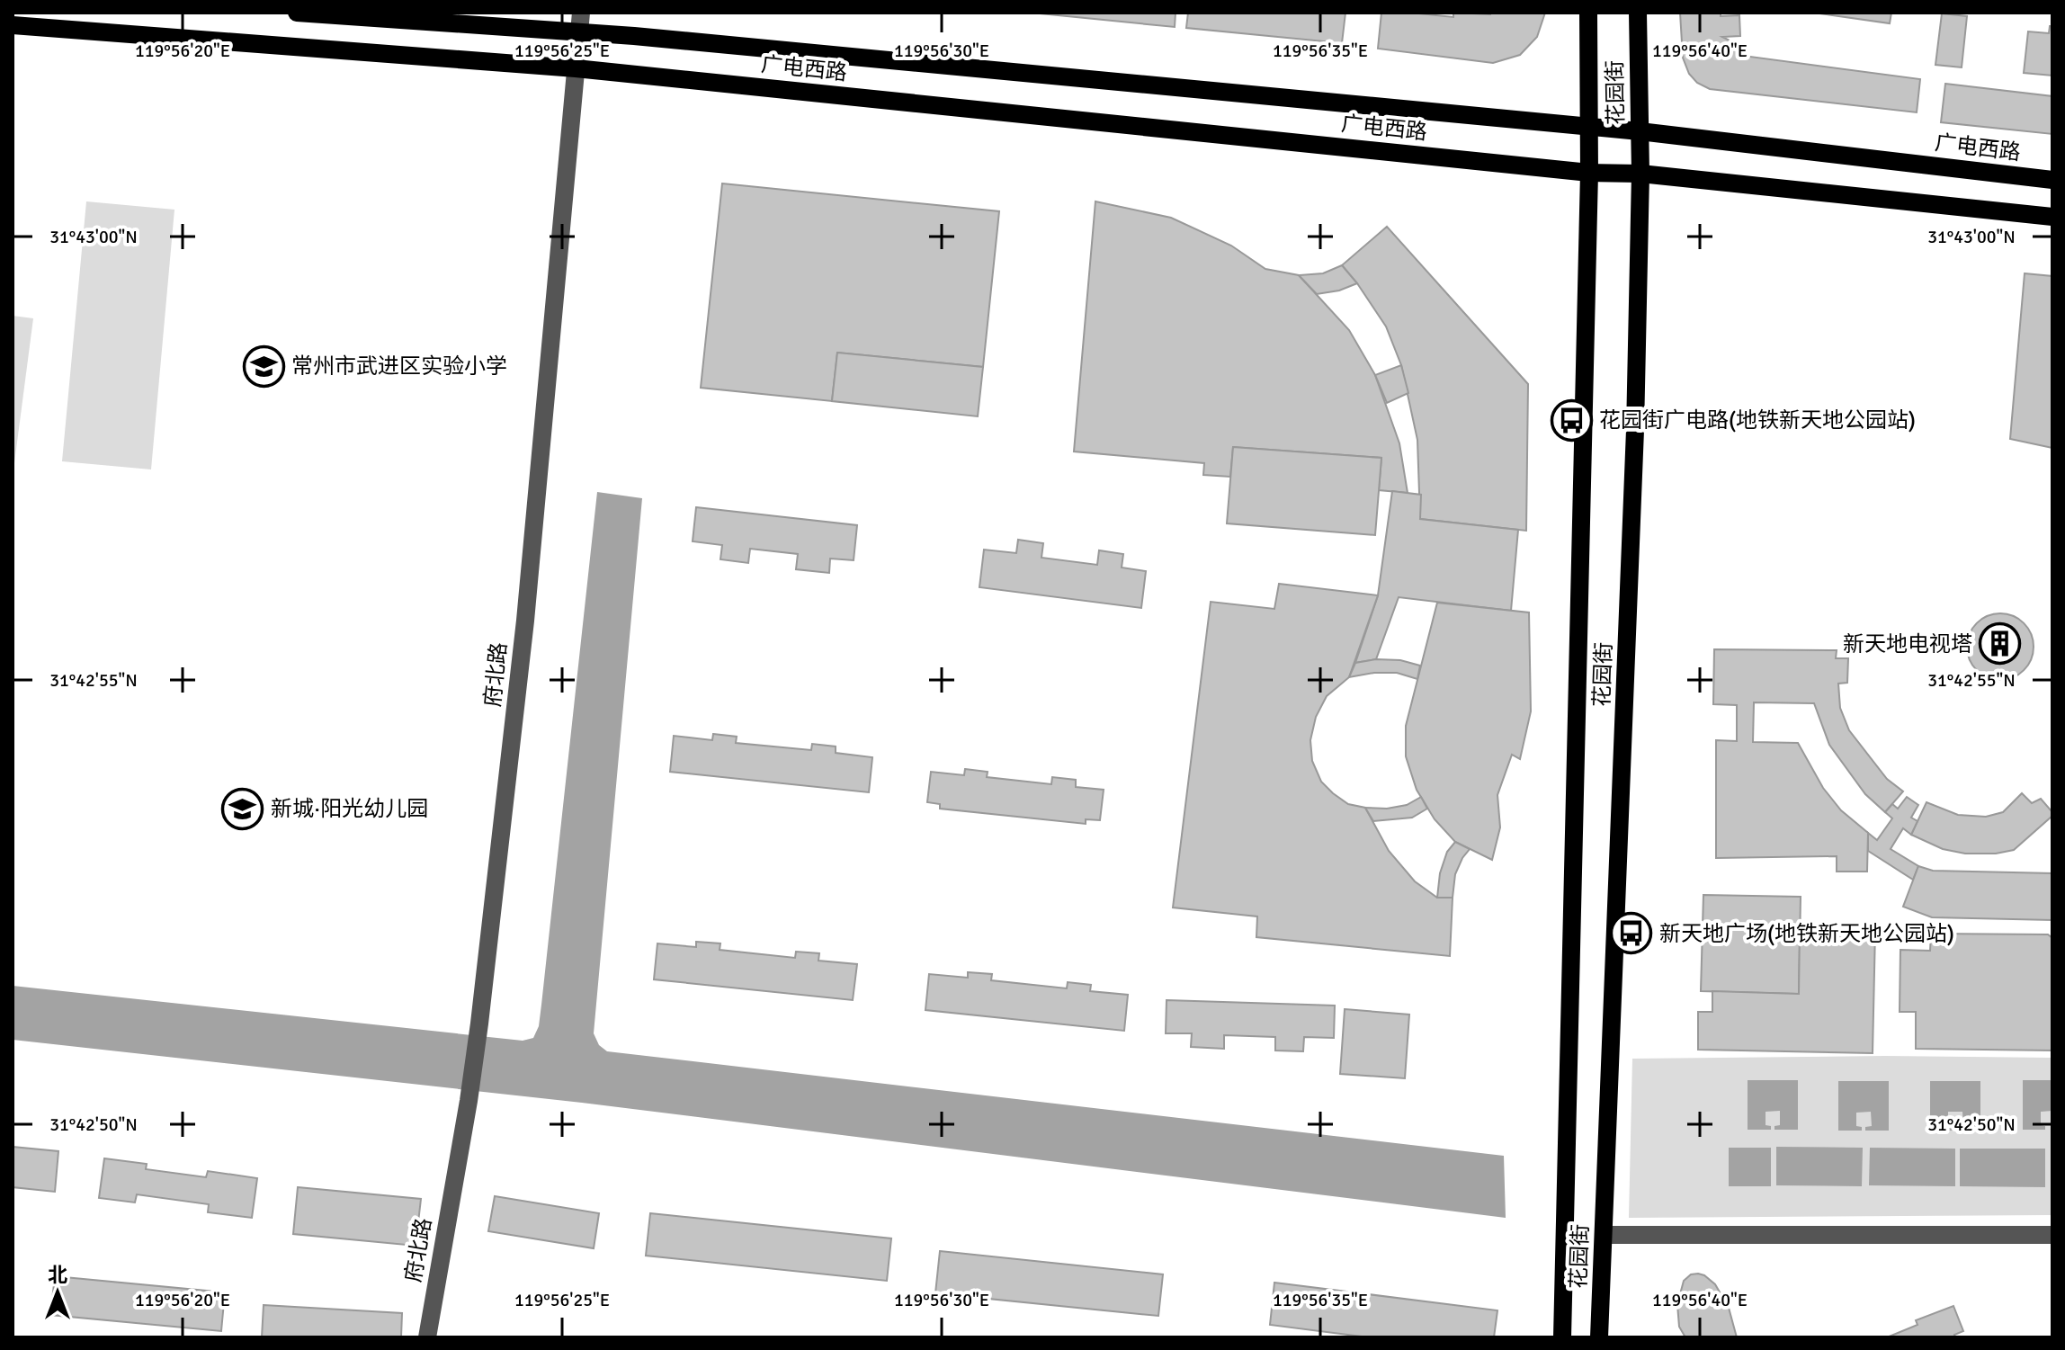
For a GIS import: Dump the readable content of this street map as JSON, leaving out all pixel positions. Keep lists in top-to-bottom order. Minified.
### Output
{"streets":{"main road":["广电西路","花园街"],"street":["府北路"]},"crossings":[["广电西路","花园街"],["广电西路","府北路"]],"places":{"school or university":["常州市武进区实验小学","新城·阳光幼儿园"],"bus stop":["花园街广电路(地铁新天地公园站)","新天地广场(地铁新天地公园站)"],"building":["新天地电视塔"]},"north":"top","coordinates":["119°56'20\"E","119°56'25\"E","119°56'30\"E","119°56'35\"E","119°56'40\"E","31°43'00\"N","31°42'55\"N","31°42'50\"N"]}
